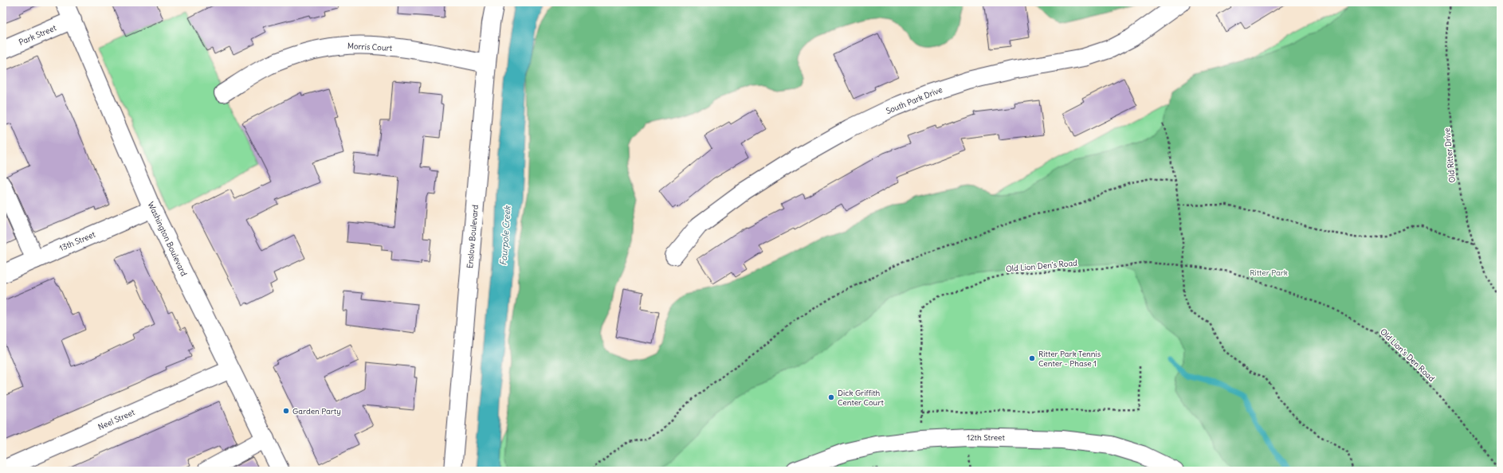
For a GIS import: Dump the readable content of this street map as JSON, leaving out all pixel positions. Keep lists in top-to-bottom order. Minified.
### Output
{"streets":{"street":["Park Street","Morris Court","South Park Drive","Enslow Boulevard","Washington Boulevard","13th Street","Neel Street","12th Street"],"path":["Old Ritter Drive","Old Lion Den's Road","Old Lion's Den Road"]},"crossings":[["Park Street","Washington Boulevard"],["Morris Court","Enslow Boulevard"],["Washington Boulevard","13th Street"],["Washington Boulevard","Neel Street"],["Old Lion Den's Road","Old Lion's Den Road"]],"water":["Fourpole Creek"],"parks":["Ritter Park"],"places":["Ritter Park Tennis Center - Phase 1","Dick Griffith Center Court","Garden Party"]}
